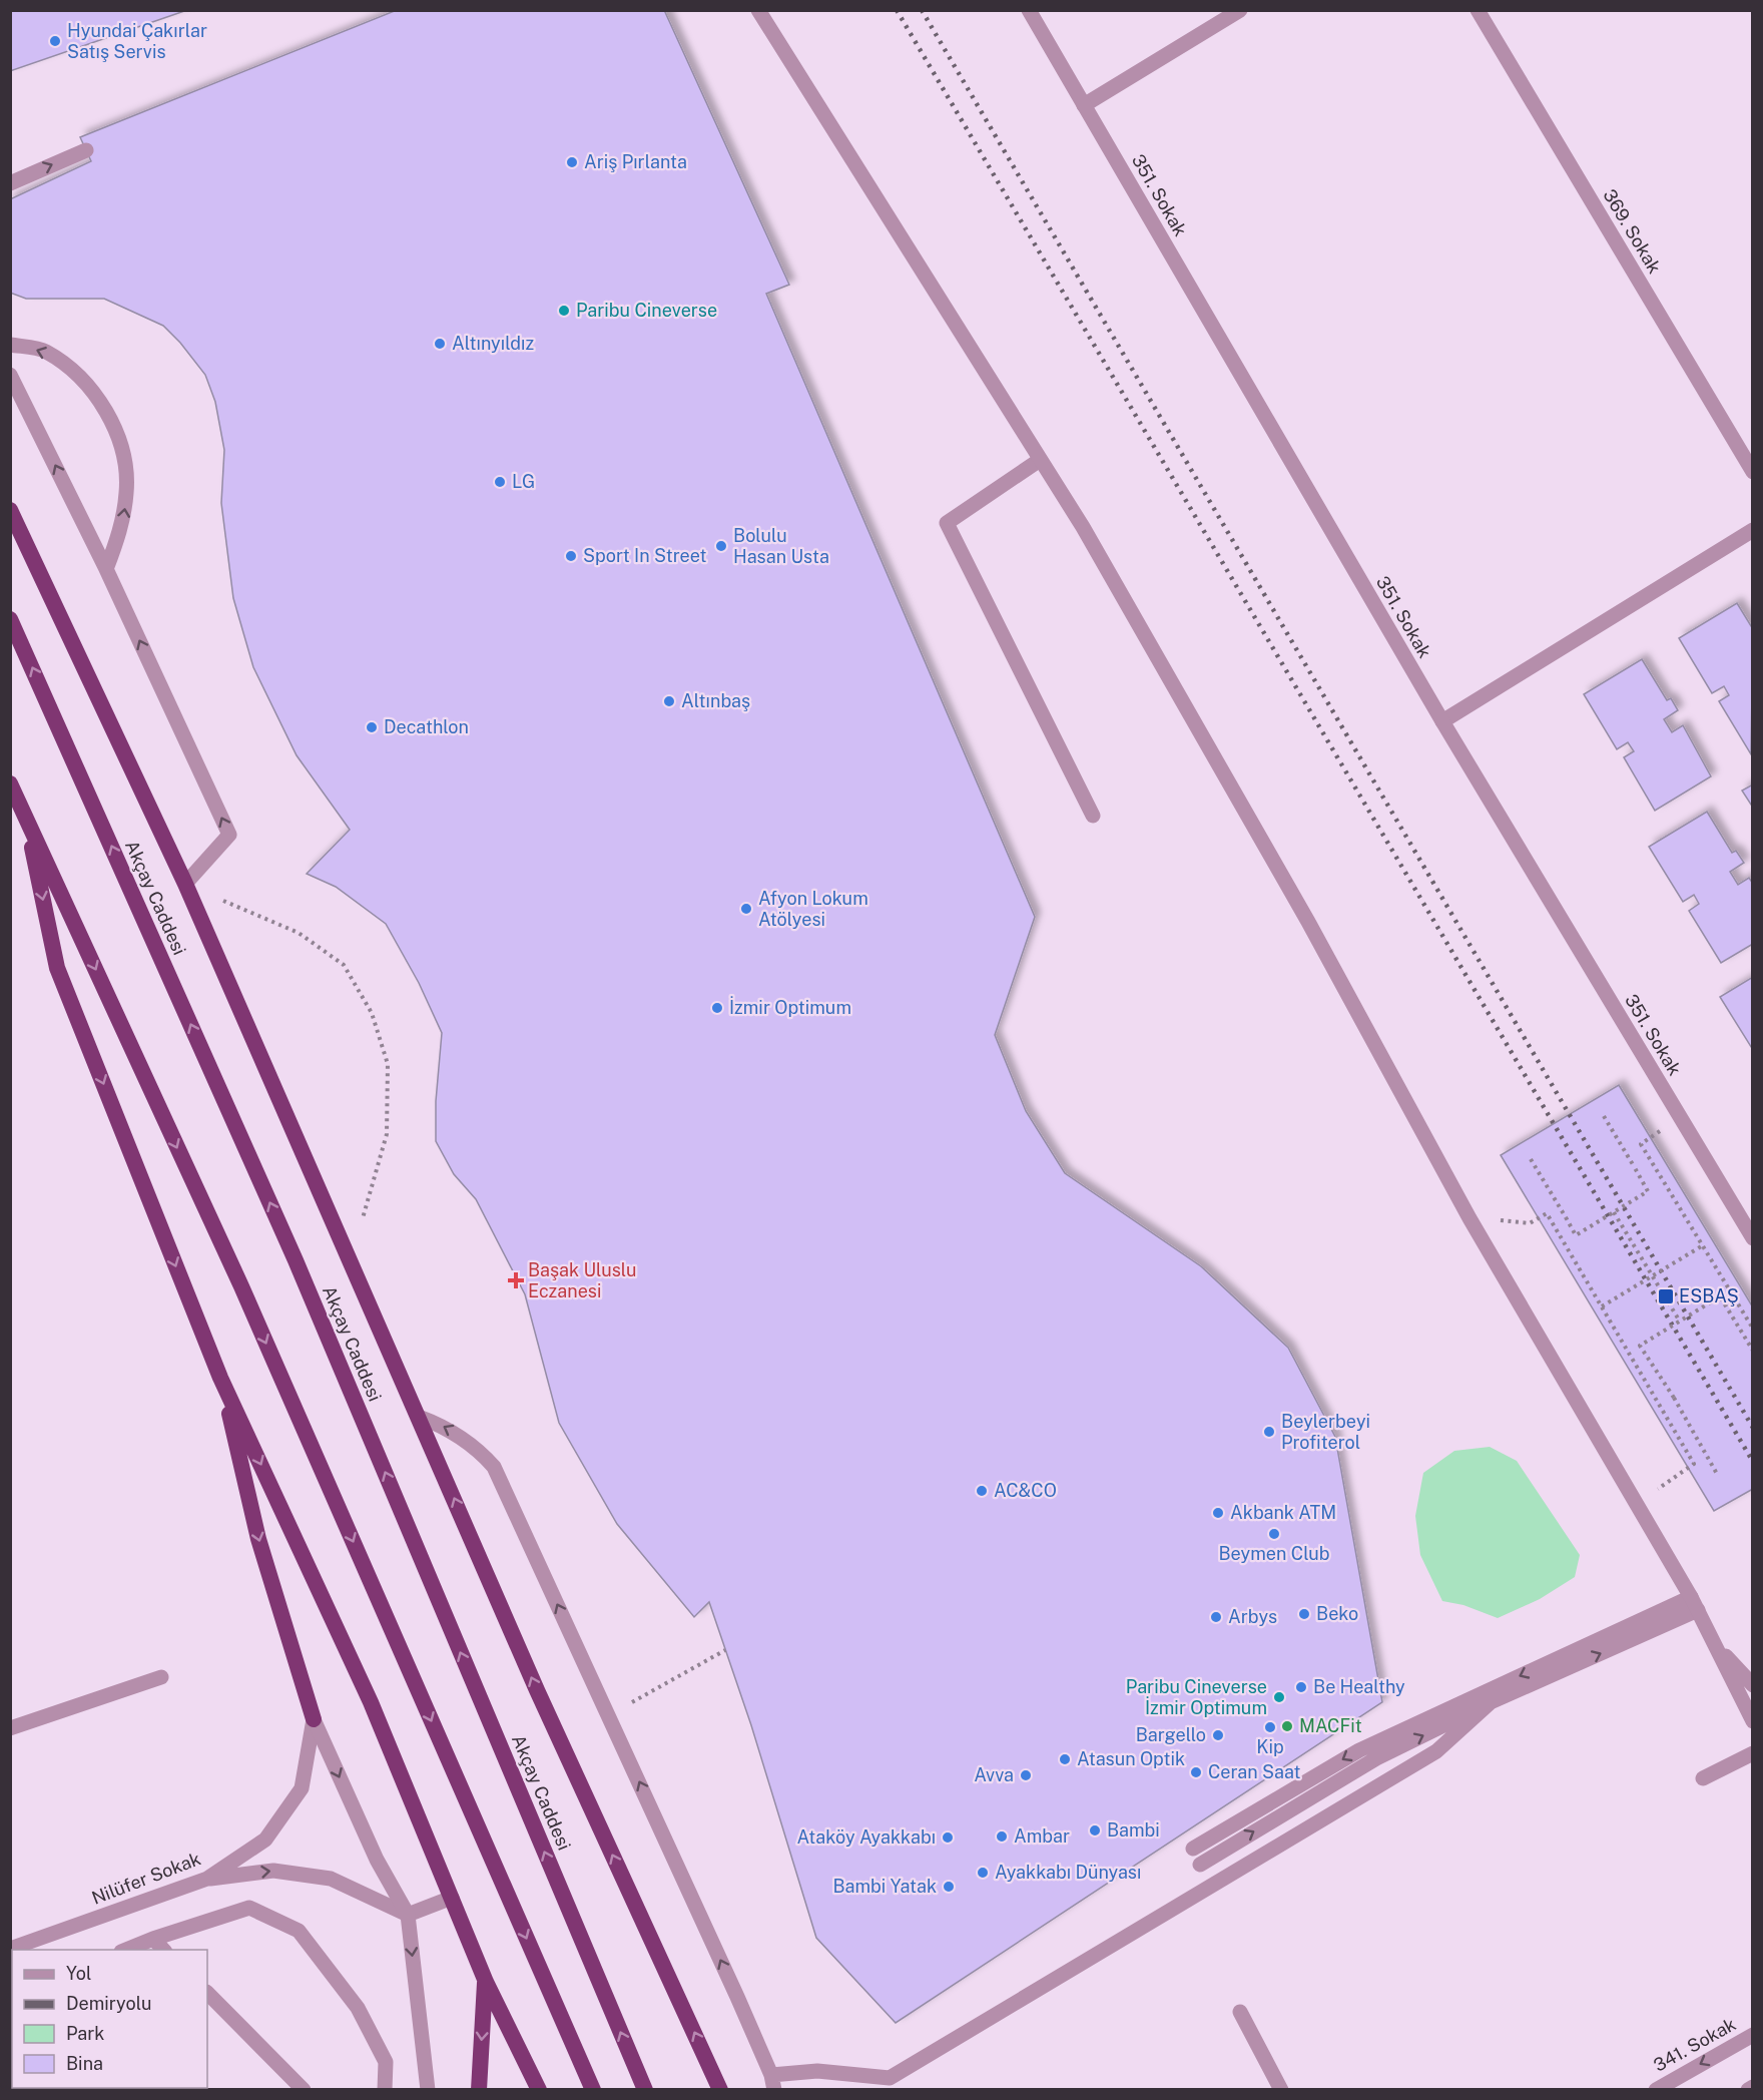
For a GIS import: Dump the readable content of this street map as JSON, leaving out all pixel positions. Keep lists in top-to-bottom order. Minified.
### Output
{"streets":{"highway":["Akçay Caddesi"],"street":["351. Sokak","369. Sokak","Nilüfer Sokak","341. Sokak"]},"one_way":["341. Sokak"],"places":{"other":["Hyundai Çakırlar Satış Servis","Ariş Pırlanta","Paribu Cineverse","Altınyıldız","LG","Bolulu Hasan Usta","Sport In Street","Altınbaş","Decathlon","Afyon Lokum Atölyesi","İzmir Optimum","Beylerbeyi Profiterol","AC&CO","Akbank ATM","Beymen Club","Beko","Arbys","Be Healthy","Paribu Cineverse İzmir Optimum","MACFit","Kip","Bargello","Atasun Optik","Ceran Saat","Avva","Bambi","Ambar","Ataköy Ayakkabı","Ayakkabı Dünyası","Bambi Yatak"],"health":["Başak Uluslu Eczanesi"],"transit":["ESBAŞ"]},"legend":["Yol","Demiryolu","Park","Bina"]}
